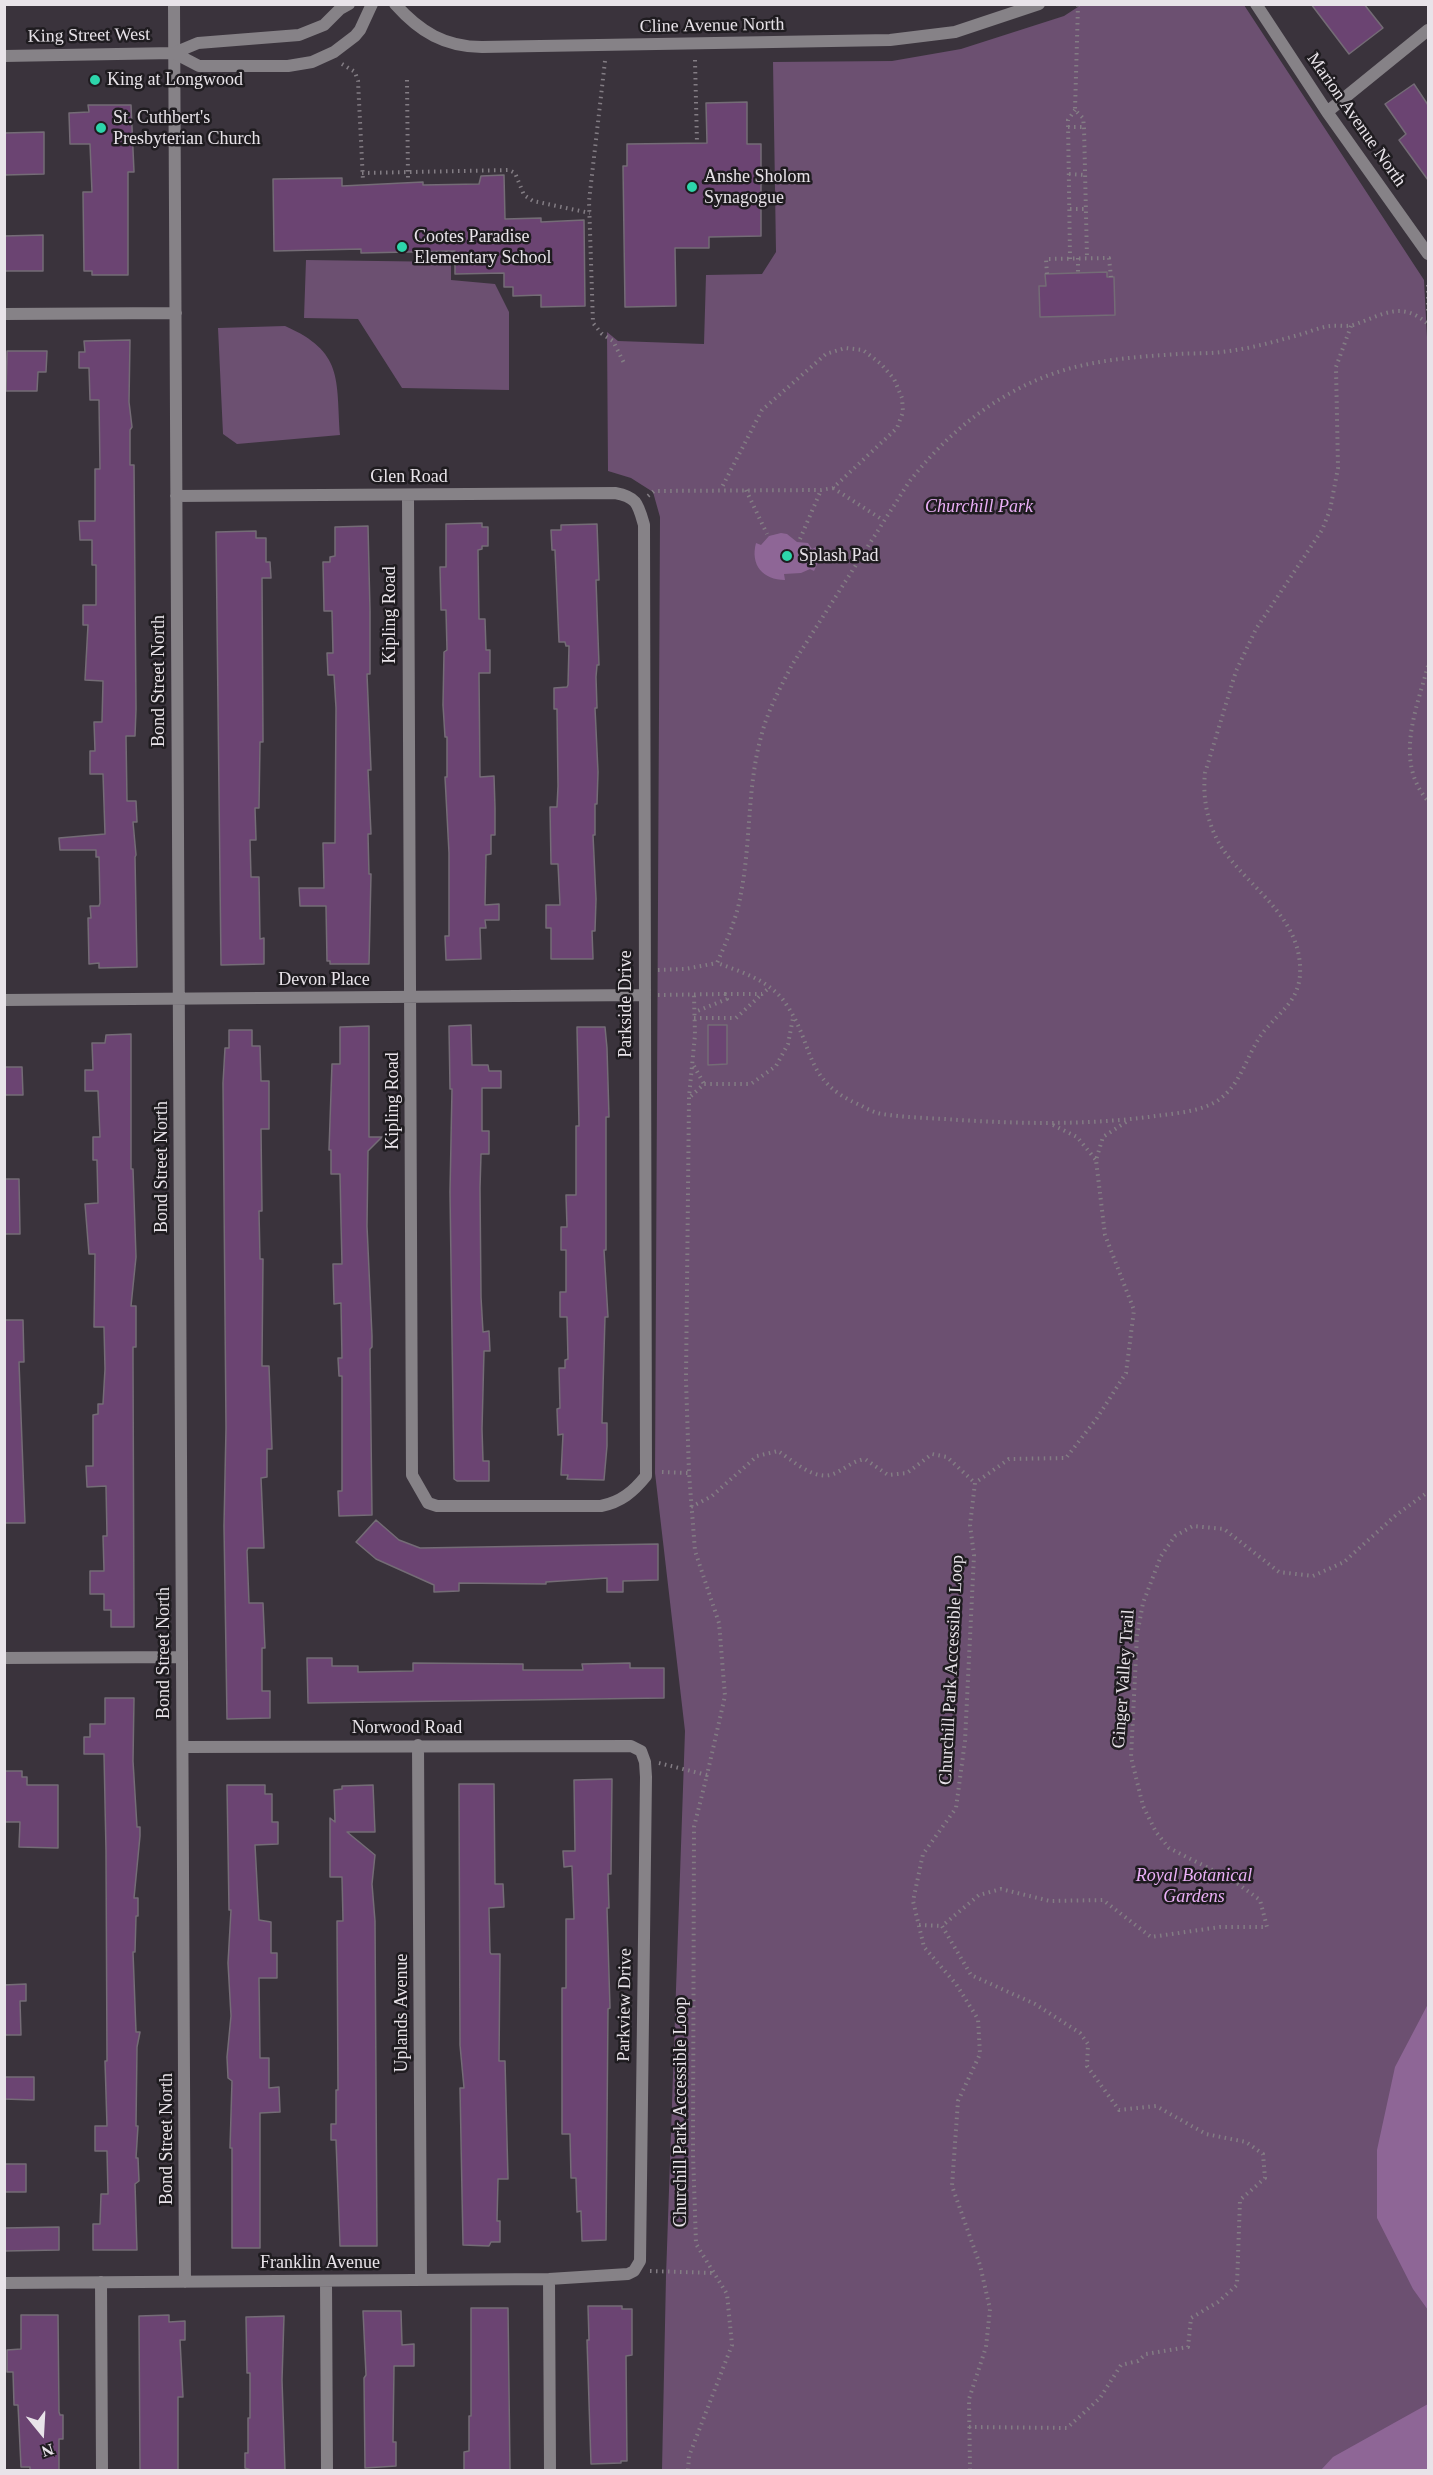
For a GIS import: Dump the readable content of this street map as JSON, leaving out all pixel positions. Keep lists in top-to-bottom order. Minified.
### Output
{"streets":{"street":["Cline Avenue North","King Street West","Marion Avenue North","Glen Road","Kipling Road","Bond Street North","Devon Place","Parkside Drive","Norwood Road","Parkview Drive","Uplands Avenue","Franklin Avenue"],"path":["Churchill Park Accessible Loop","Ginger Valley Trail"]},"crossings":[["King Street West","Bond Street North"],["Glen Road","Kipling Road"],["Glen Road","Bond Street North"],["Glen Road","Parkside Drive"],["Kipling Road","Devon Place"],["Kipling Road","Parkside Drive"],["Bond Street North","Devon Place"],["Bond Street North","Norwood Road"],["Bond Street North","Franklin Avenue"],["Devon Place","Parkside Drive"],["Norwood Road","Parkview Drive"],["Norwood Road","Uplands Avenue"],["Parkview Drive","Franklin Avenue"],["Uplands Avenue","Franklin Avenue"]],"parks":["Churchill Park","Royal Botanical Gardens"],"places":["King at Longwood","St. Cuthbert's Presbyterian Church","Anshe Sholom Synagogue","Cootes Paradise Elementary School","Splash Pad"],"north":"bottom"}
